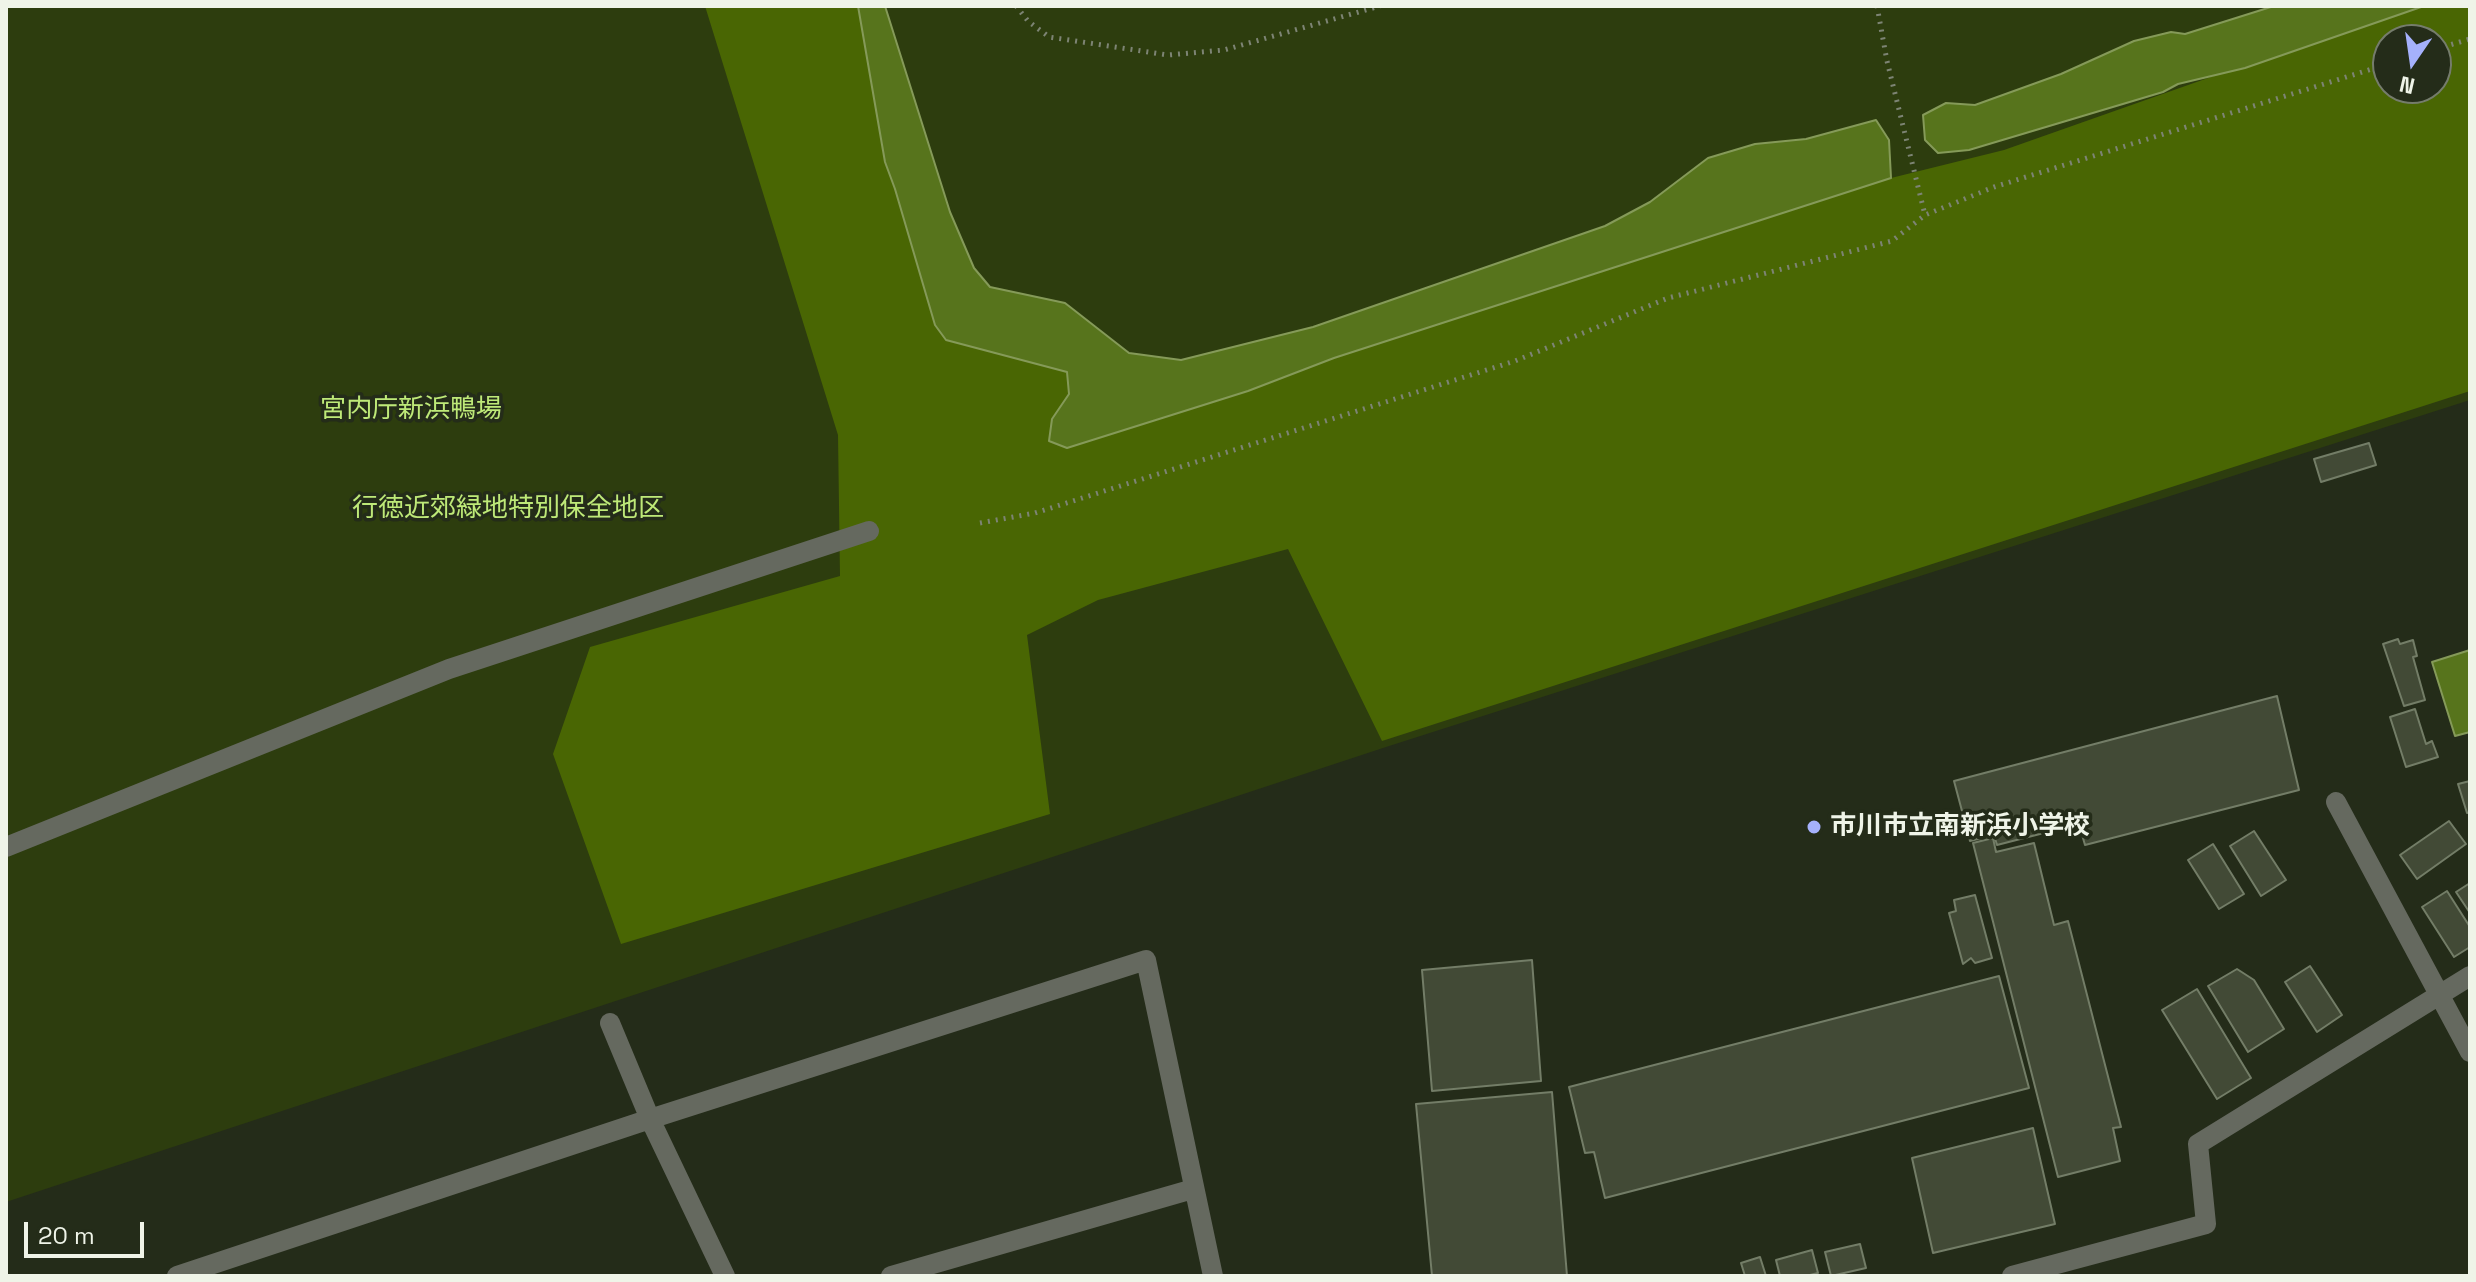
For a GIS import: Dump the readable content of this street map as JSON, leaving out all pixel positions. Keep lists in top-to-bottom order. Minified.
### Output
{"parks":["宮内庁新浜鴨場","行徳近郊緑地特別保全地区"],"places":["市川市立南新浜小学校"],"scale_bar":"20 m","north":"bottom"}
